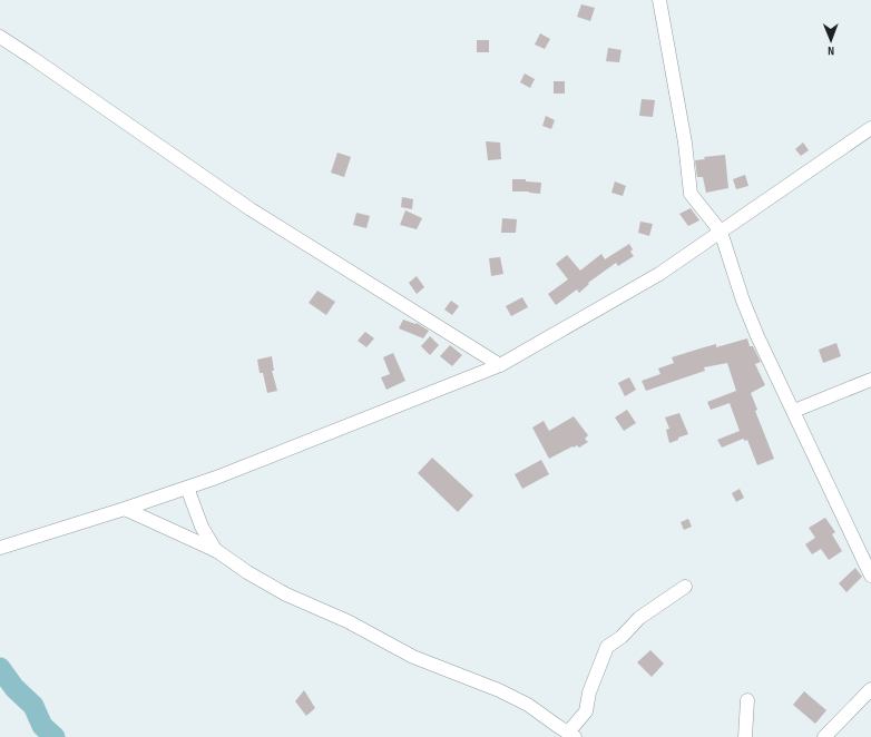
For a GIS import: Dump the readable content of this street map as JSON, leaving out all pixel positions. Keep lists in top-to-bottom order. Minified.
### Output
{"north":"bottom"}
